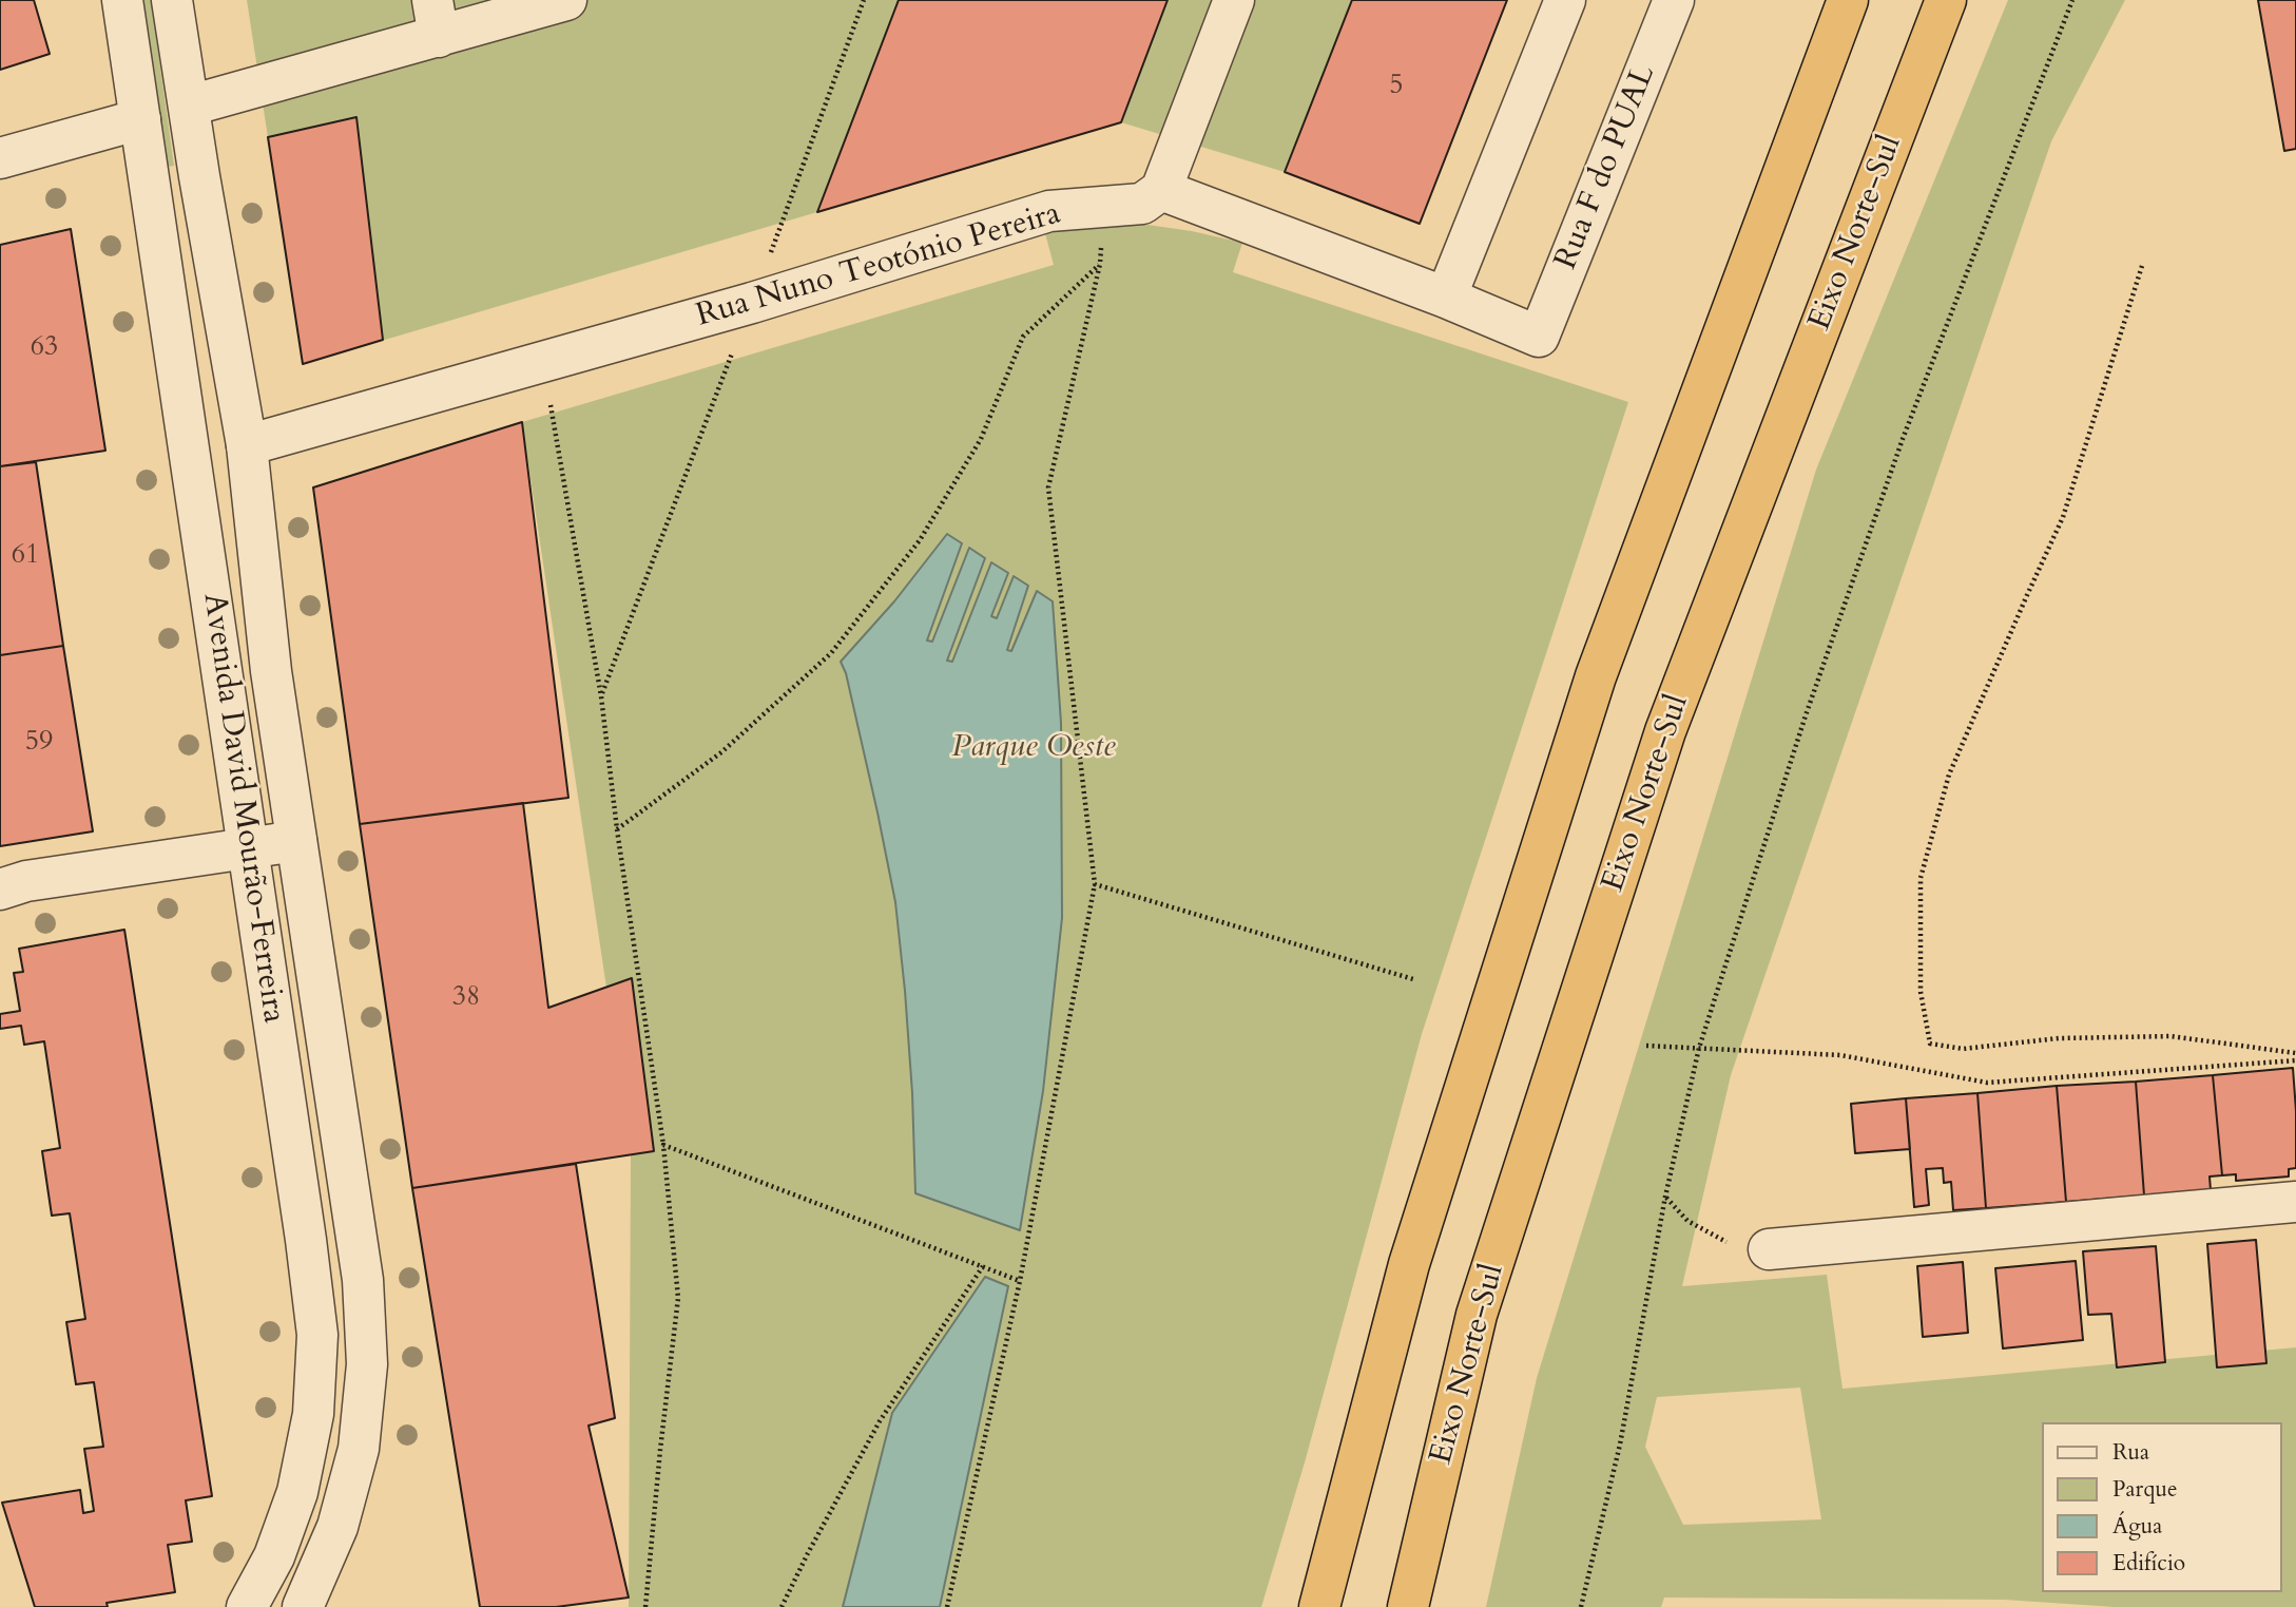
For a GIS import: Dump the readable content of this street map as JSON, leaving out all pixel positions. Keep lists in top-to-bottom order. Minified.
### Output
{"streets":{"highway":["Eixo Norte-Sul"],"street":["Rua F do PUAL","Rua Nuno Teotónio Pereira","Avenida David Mourão-Ferreira"]},"crossings":[["Rua Nuno Teotónio Pereira","Avenida David Mourão-Ferreira"]],"parks":["Parque Oeste"],"house_numbers":["5","63","61","59","38"],"legend":["Rua","Parque","Água","Edifício"]}
